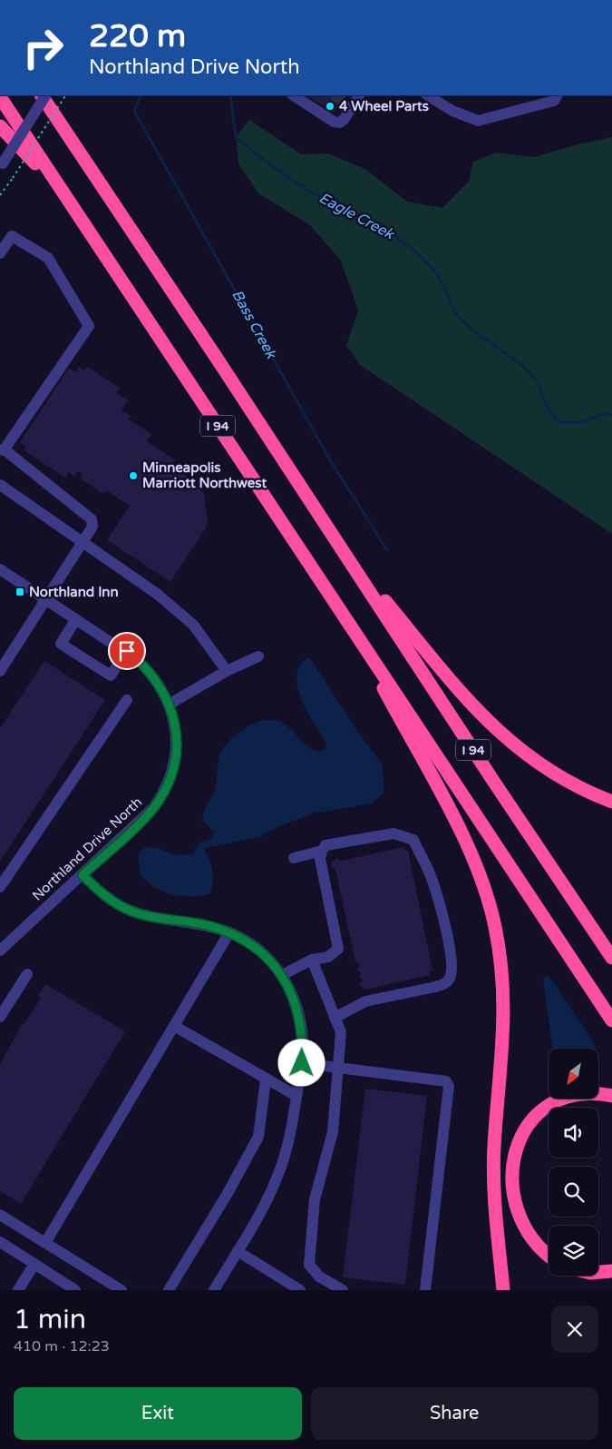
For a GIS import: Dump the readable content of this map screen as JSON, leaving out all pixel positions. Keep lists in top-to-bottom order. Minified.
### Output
{"streets":{"highway":["I 94"],"street":["Northland Drive North"]},"water":["Eagle Creek","Bass Creek"],"places":{"other":["4 Wheel Parts","Minneapolis Marriott Northwest"],"transit":["Northland Inn"]},"north":"bottom left","page":{"turn":["220 m","Northland Drive North"],"heading":["1 min","410 m · 12:23"],"buttons":["Exit","Share"]}}
